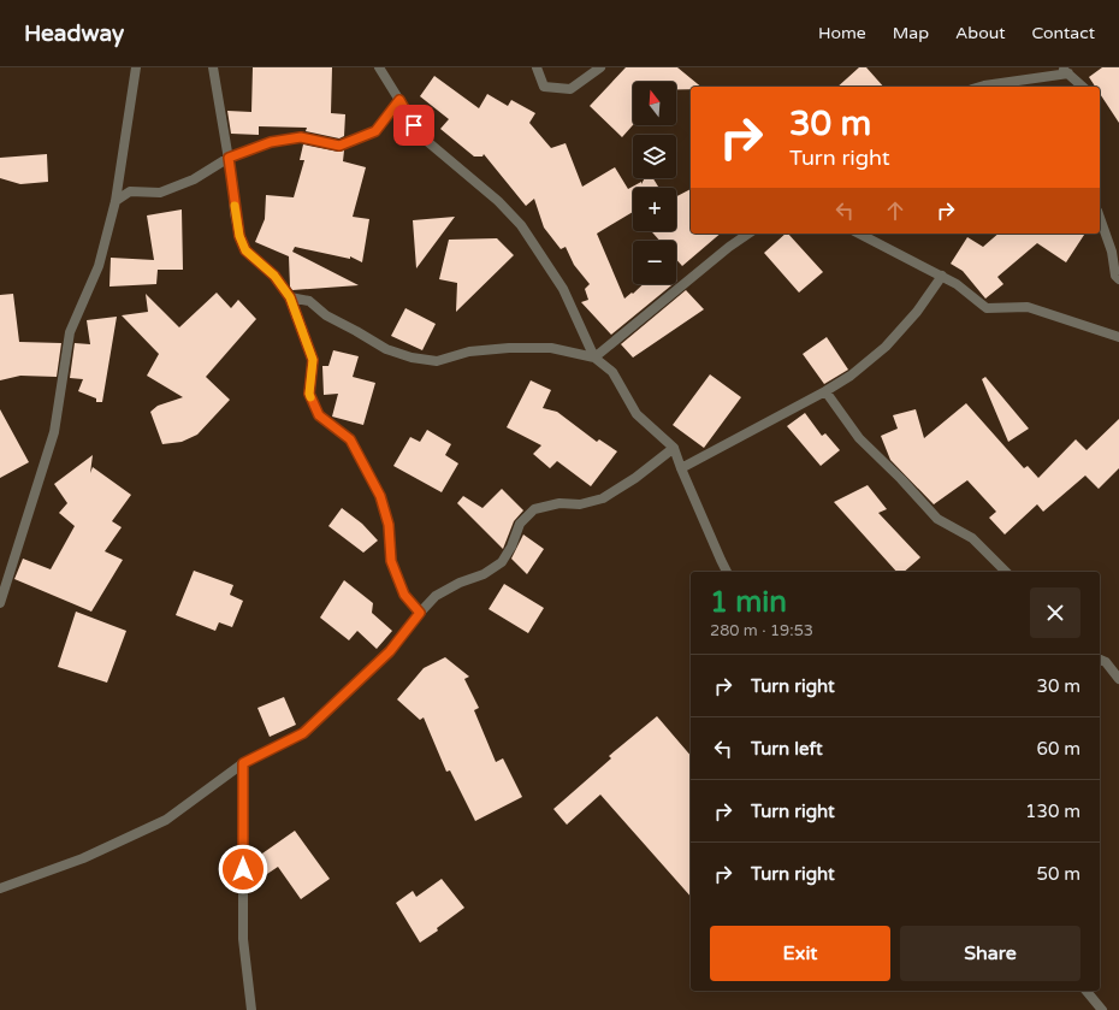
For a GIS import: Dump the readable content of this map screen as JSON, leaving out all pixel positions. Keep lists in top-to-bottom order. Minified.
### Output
{"north":"top","page":{"header":"Headway","nav":["Home","Map","About","Contact"],"map_buttons":["+","−"],"turn":["30 m","Turn right"],"heading":["1 min","280 m · 19:53"],"list":[{"name":"Turn right","value":"30 m"},{"name":"Turn left","value":"60 m"},{"name":"Turn right","value":"130 m"},{"name":"Turn right","value":"50 m"}],"buttons":["Exit","Share"]}}
